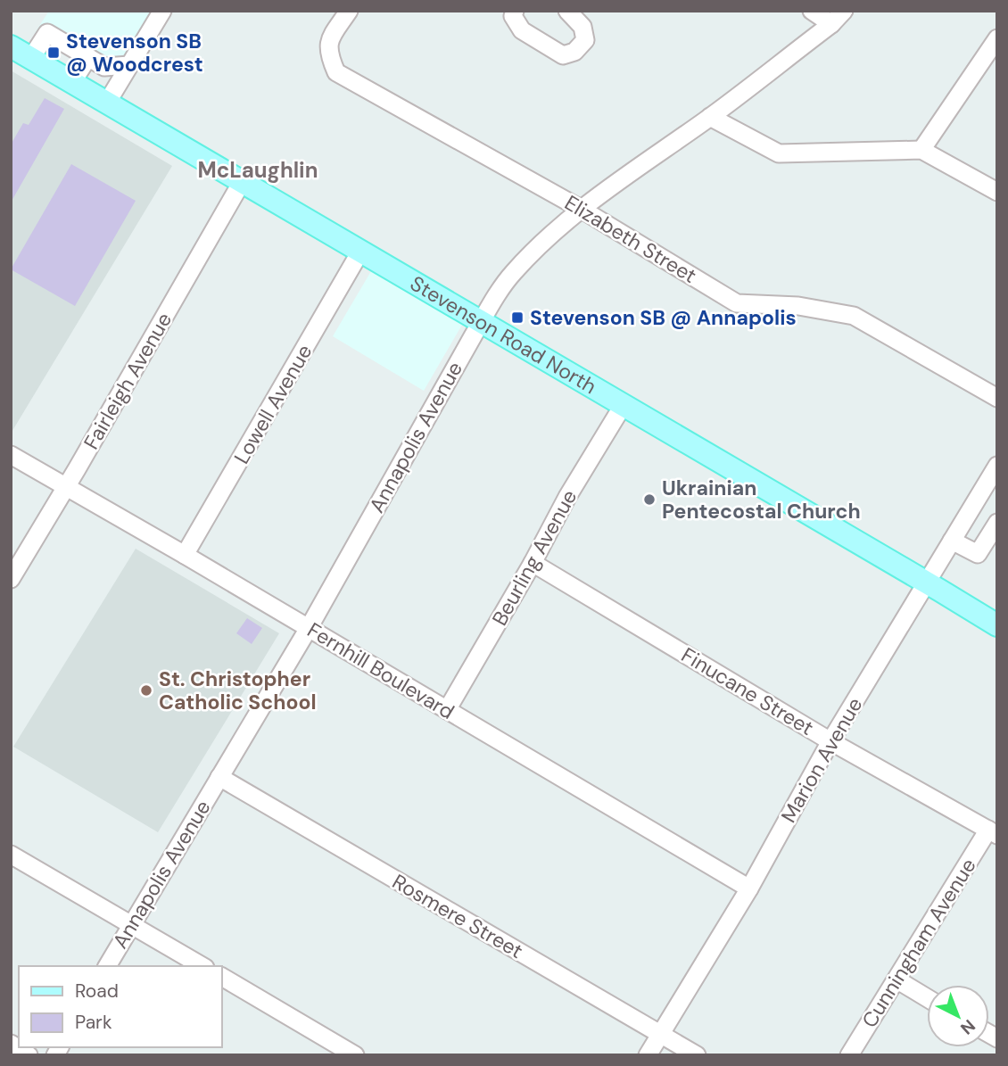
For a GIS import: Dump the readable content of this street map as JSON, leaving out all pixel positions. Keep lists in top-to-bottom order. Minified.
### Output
{"streets":{"main road":["Stevenson Road North"],"street":["Elizabeth Street","Fairleigh Avenue","Lowell Avenue","Annapolis Avenue","Beurling Avenue","Fernhill Boulevard","Finucane Street","Marion Avenue","Rosmere Street","Cunningham Avenue"]},"crossings":[["Elizabeth Street","Annapolis Avenue"],["Stevenson Road North","Fairleigh Avenue"],["Stevenson Road North","Lowell Avenue"],["Stevenson Road North","Annapolis Avenue"],["Stevenson Road North","Beurling Avenue"],["Stevenson Road North","Marion Avenue"],["Fairleigh Avenue","Fernhill Boulevard"],["Lowell Avenue","Fernhill Boulevard"],["Annapolis Avenue","Fernhill Boulevard"],["Annapolis Avenue","Rosmere Street"],["Beurling Avenue","Fernhill Boulevard"],["Beurling Avenue","Finucane Street"],["Fernhill Boulevard","Marion Avenue"],["Finucane Street","Marion Avenue"],["Finucane Street","Cunningham Avenue"],["Marion Avenue","Rosmere Street"]],"districts":["McLaughlin"],"places":{"transit":["Stevenson SB @ Woodcrest","Stevenson SB @ Annapolis"],"other":["Ukrainian Pentecostal Church","St. Christopher Catholic School"]},"legend":["Road","Park"],"north":"bottom right"}
